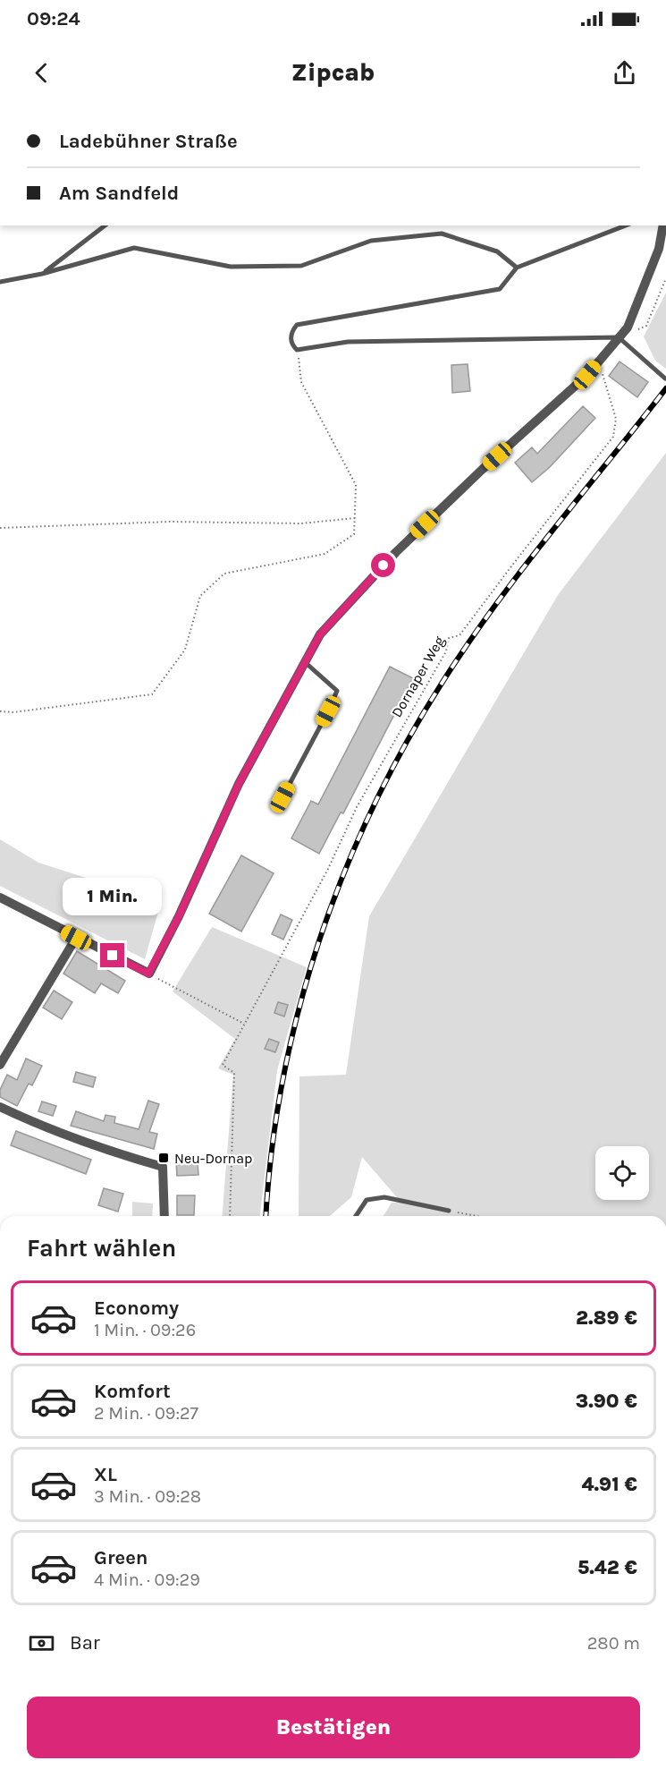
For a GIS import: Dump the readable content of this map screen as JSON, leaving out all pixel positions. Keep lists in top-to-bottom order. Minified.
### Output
{"streets":{"path":["Dornaper Weg"]},"places":{"transit":["Neu-Dornap"]},"page":{"status":"09:24","header":"Zipcab","banner":["Ladebühner Straße","Am Sandfeld"],"bubble":"1 Min.","heading":"Fahrt wählen","list":[{"name":"Economy","note":"1 Min. · 09:26","value":"2.89 €"},{"name":"Komfort","note":"2 Min. · 09:27","value":"3.90 €"},{"name":"XL","note":"3 Min. · 09:28","value":"4.91 €"},{"name":"Green","note":"4 Min. · 09:29","value":"5.42 €"}],"pay":["Bar","280 m"],"buttons":"Bestätigen"}}
